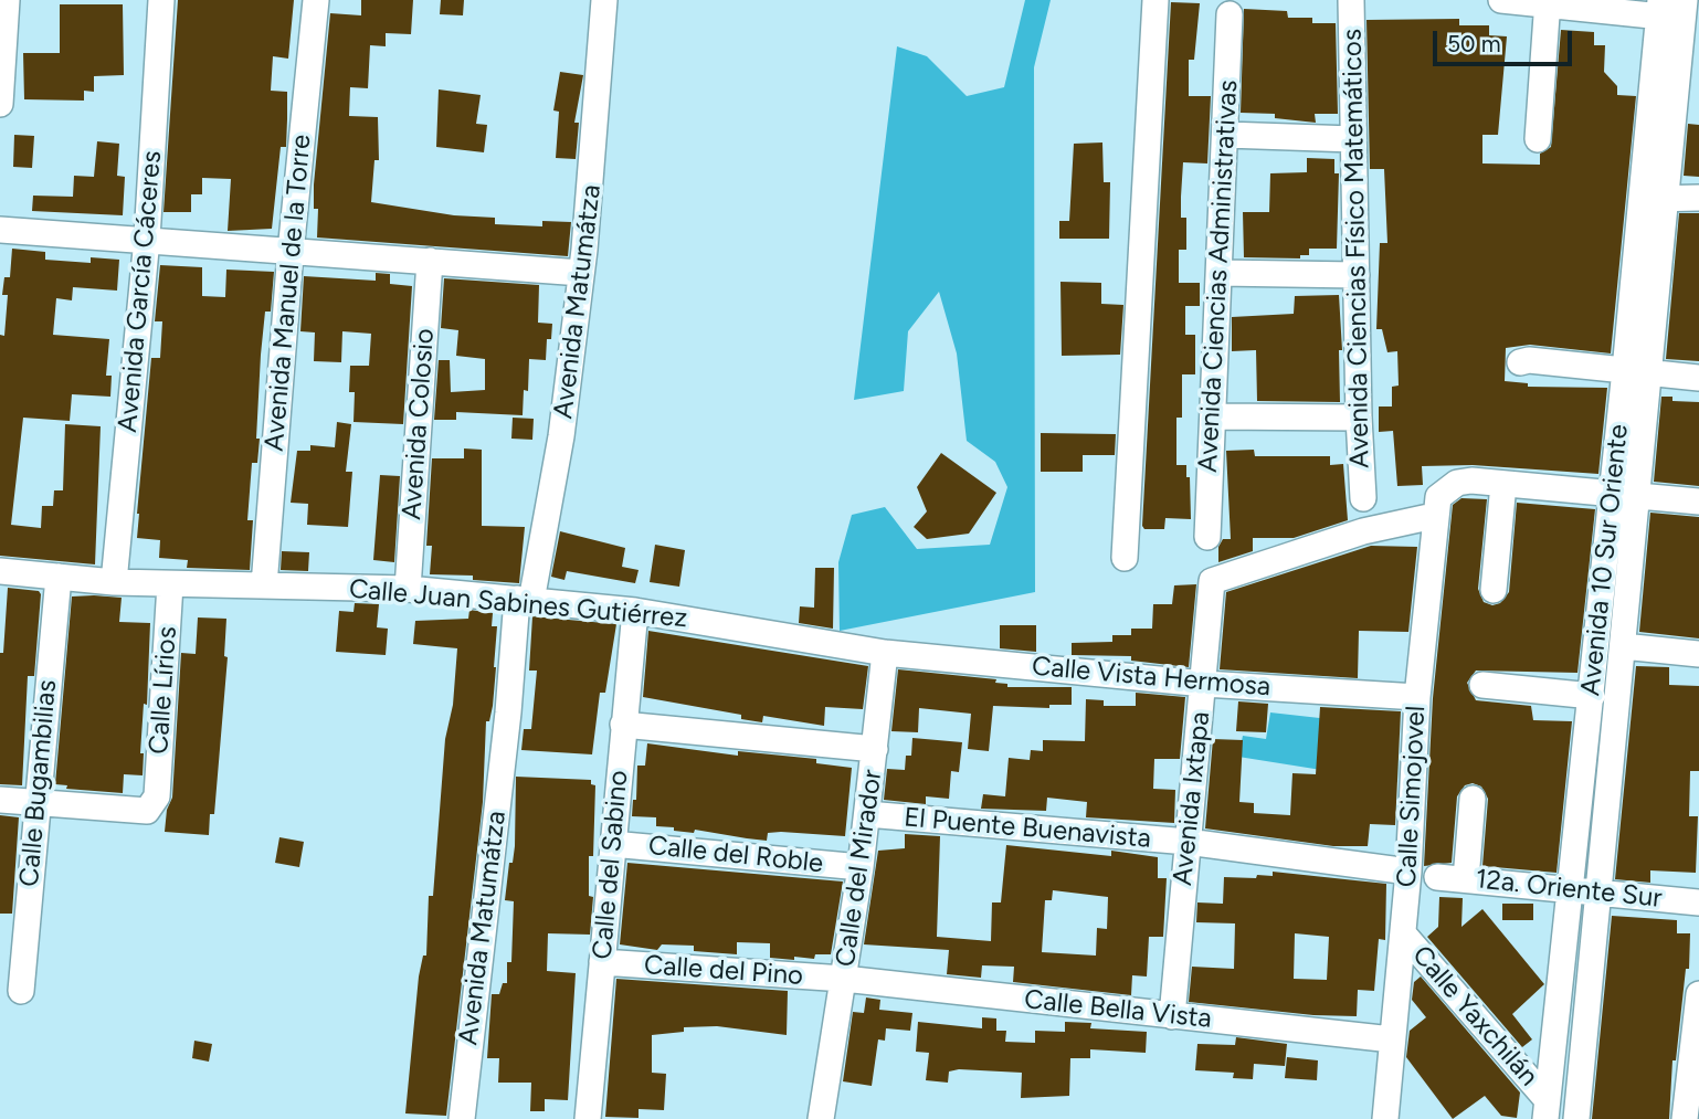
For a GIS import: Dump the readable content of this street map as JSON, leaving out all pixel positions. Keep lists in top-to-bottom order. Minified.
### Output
{"streets":{"street":["Avenida Ciencias Físico Matemáticos","Avenida Ciencias Administrativas","Avenida García Cáceres","Avenida Manuel de la Torre","Avenida Matumátza","Avenida Colosio","Avenida 10 Sur Oriente","Calle Juan Sabines Gutiérrez","Calle Vista Hermosa","Calle Lírios","Calle Bugambilias","Calle Simojovel","Avenida Ixtapa","El Puente Buenavista","Calle del Roble","Calle del Sabino","Calle del Mirador","12a. Oriente Sur","Calle del Pino","Calle Bella Vista","Calle Yaxchilán"]},"crossings":[["Avenida García Cáceres","Calle Juan Sabines Gutiérrez"],["Avenida Manuel de la Torre","Calle Juan Sabines Gutiérrez"],["Avenida Matumátza","Calle Juan Sabines Gutiérrez"],["Avenida Colosio","Calle Juan Sabines Gutiérrez"],["Avenida 10 Sur Oriente","12a. Oriente Sur"],["Avenida 10 Sur Oriente","Calle Yaxchilán"],["Calle Juan Sabines Gutiérrez","Calle Vista Hermosa"],["Calle Juan Sabines Gutiérrez","Calle Lírios"],["Calle Juan Sabines Gutiérrez","Calle Bugambilias"],["Calle Juan Sabines Gutiérrez","Calle del Sabino"],["Calle Juan Sabines Gutiérrez","Calle del Mirador"],["Calle Vista Hermosa","Calle Simojovel"],["Calle Vista Hermosa","Avenida Ixtapa"],["Calle Vista Hermosa","Calle del Mirador"],["Calle Lírios","Calle Bugambilias"],["Calle Simojovel","Avenida Ixtapa"],["Calle Simojovel","Calle Bella Vista"],["Calle Simojovel","Calle Yaxchilán"],["Avenida Ixtapa","El Puente Buenavista"],["Avenida Ixtapa","Calle Bella Vista"],["El Puente Buenavista","Calle del Mirador"],["Calle del Roble","Calle del Sabino"],["Calle del Roble","Calle del Mirador"],["Calle del Sabino","Calle del Pino"],["Calle del Mirador","Calle del Pino"],["Calle del Mirador","Calle Bella Vista"],["Calle del Pino","Calle Bella Vista"]],"scale_bar":"50 m"}
